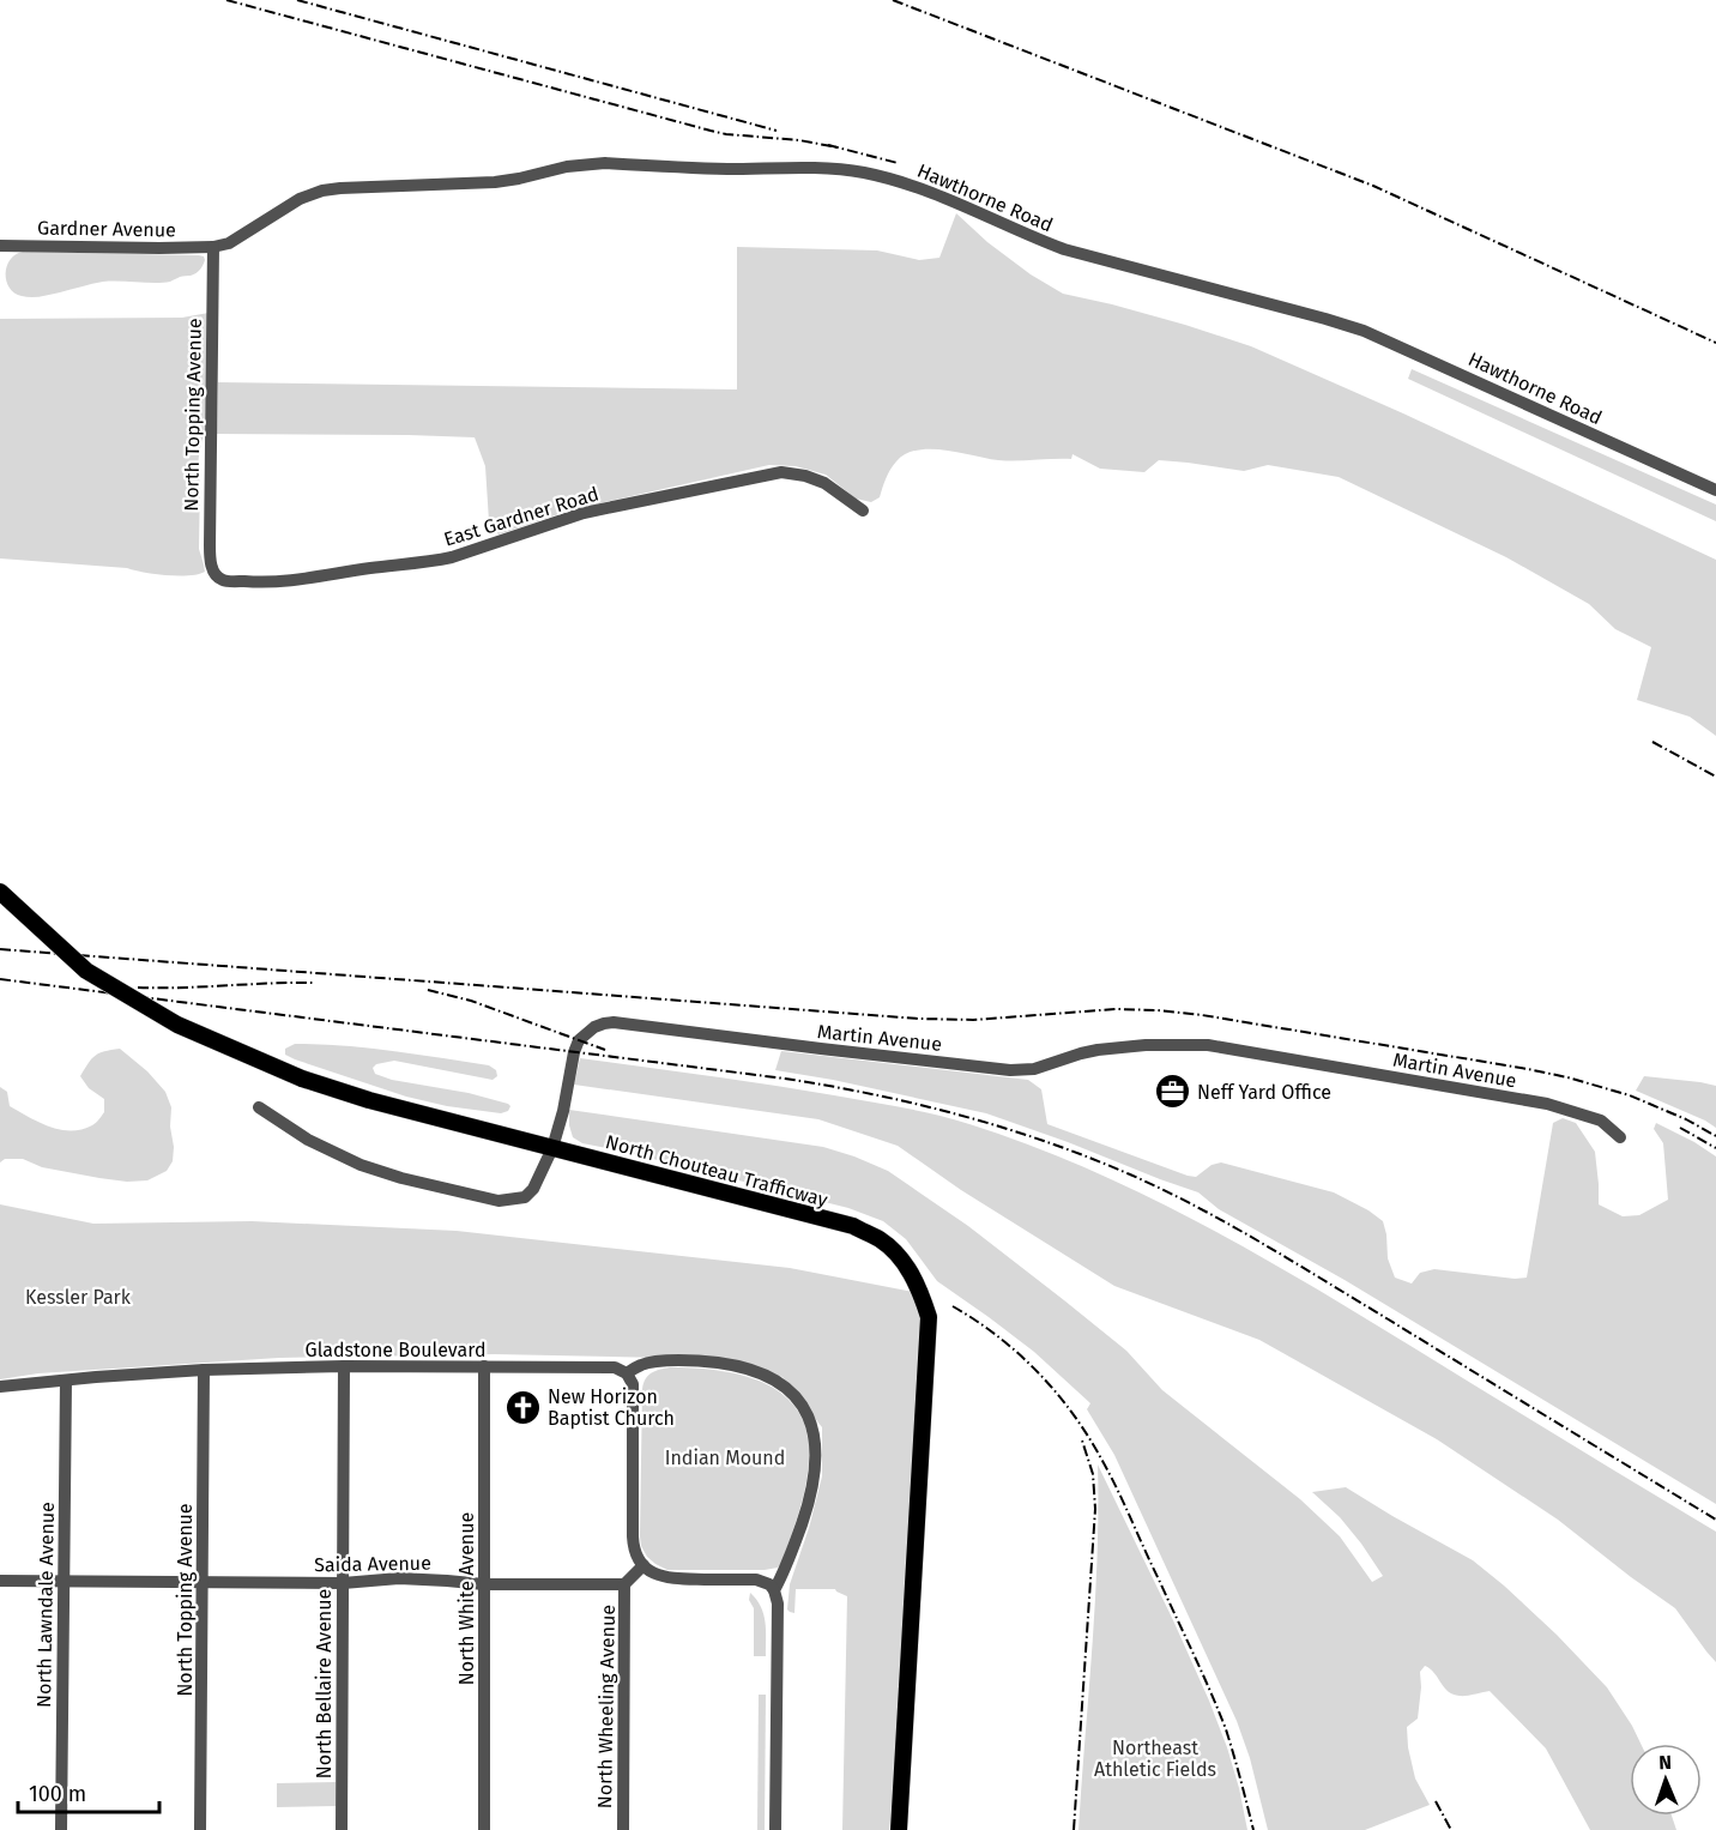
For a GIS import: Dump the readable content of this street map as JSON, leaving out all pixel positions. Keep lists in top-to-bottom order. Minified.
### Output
{"streets":{"main road":["North Chouteau Trafficway"],"street":["Hawthorne Road","Gardner Avenue","North Topping Avenue","East Gardner Road","Martin Avenue","Gladstone Boulevard","Saida Avenue","North White Avenue","North Lawndale Avenue","North Bellaire Avenue","North Wheeling Avenue"]},"crossings":[["Hawthorne Road","Gardner Avenue"],["Hawthorne Road","North Topping Avenue"],["Gardner Avenue","North Topping Avenue"],["North Topping Avenue","East Gardner Road"],["North Topping Avenue","Gladstone Boulevard"],["North Topping Avenue","Saida Avenue"],["Martin Avenue","North Chouteau Trafficway"],["Gladstone Boulevard","North White Avenue"],["Gladstone Boulevard","North Lawndale Avenue"],["Gladstone Boulevard","North Bellaire Avenue"],["Saida Avenue","North White Avenue"],["Saida Avenue","North Lawndale Avenue"],["Saida Avenue","North Bellaire Avenue"],["Saida Avenue","North Wheeling Avenue"]],"parks":["Kessler Park","Indian Mound","Northeast Athletic Fields"],"places":{"office":["Neff Yard Office"],"church":["New Horizon Baptist Church"]},"scale_bar":"100 m","north":"top"}
